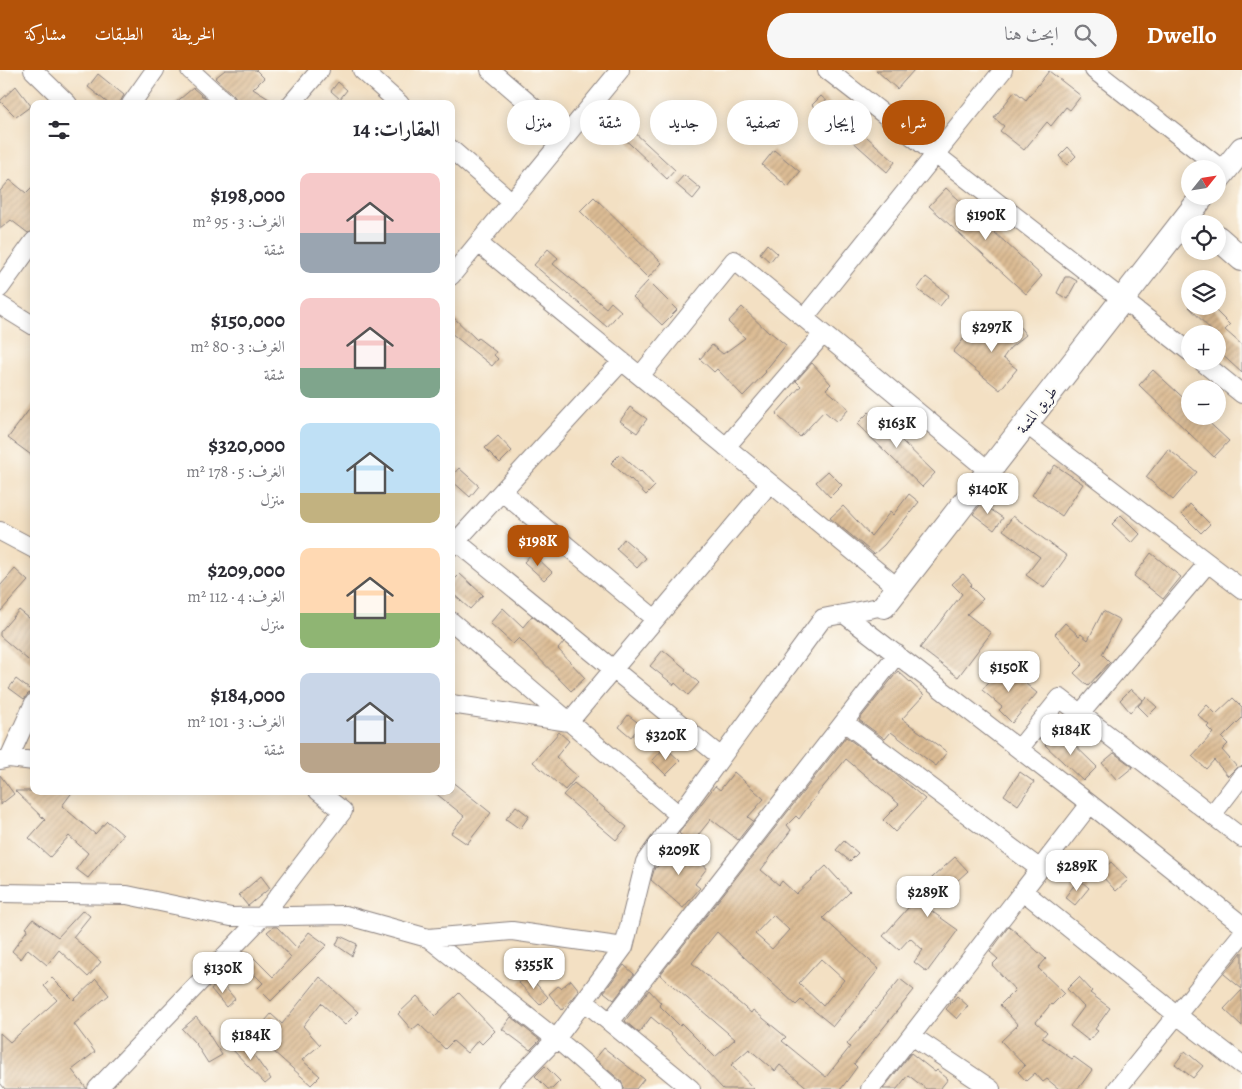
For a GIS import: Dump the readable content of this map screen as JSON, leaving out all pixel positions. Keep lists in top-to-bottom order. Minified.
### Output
{"streets":{"street":["طريق المتمة"]},"north":"top right","page":{"header":"Dwello","search":"ابحث هنا","nav":["الخريطة","الطبقات","مشاركة"],"chip":["شراء","إيجار","تصفية","جديد","شقة","منزل"],"heading":"العقارات: 14","map_buttons":["+","−"],"list":[{"name":"$198,000","note":"الغرف: 3 · 95 m² · شقة"},{"name":"$150,000","note":"الغرف: 3 · 80 m² · شقة"},{"name":"$320,000","note":"الغرف: 5 · 178 m² · منزل"},{"name":"$209,000","note":"الغرف: 4 · 112 m² · منزل"},{"name":"$184,000","note":"الغرف: 3 · 101 m² · شقة"}],"price":["$190K","$297K","$163K","$140K","$198K","$150K","$184K","$320K","$209K","$289K","$289K","$355K","$130K","$184K"]}}
